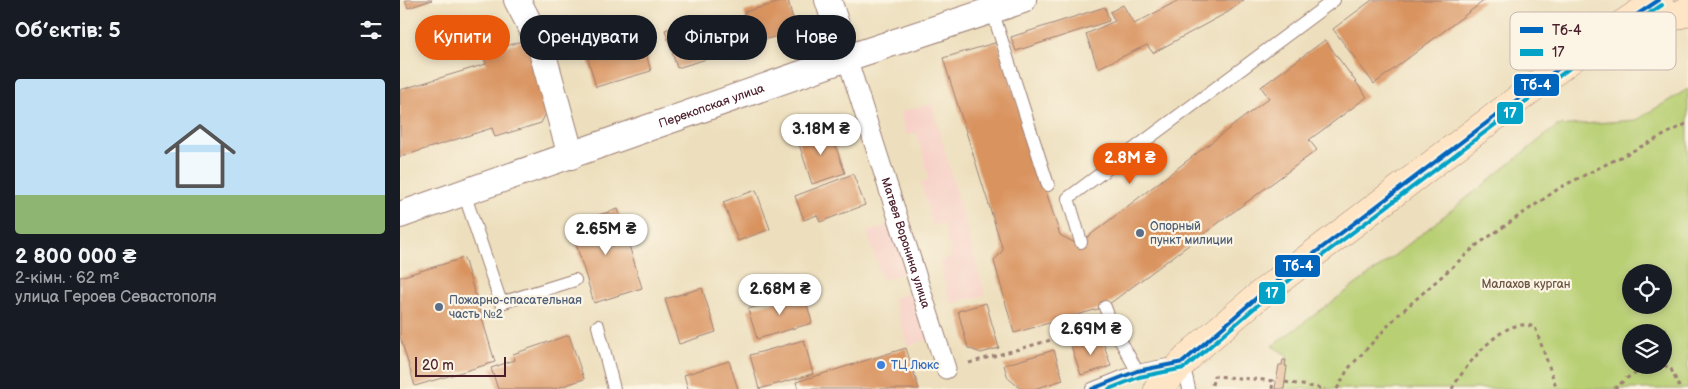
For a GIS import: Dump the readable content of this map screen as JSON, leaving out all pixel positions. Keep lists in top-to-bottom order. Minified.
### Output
{"streets":{"street":["Перекопская улица","Матвея Воронина улица"]},"parks":["Малахов курган"],"places":["Опорный пункт милиции","Пожарно-спасательная часть №2","ТЦ Люкс"],"lines":["transit line Тб-4","transit line 17"],"legend":["Тб-4","17"],"scale_bar":"20 m","page":{"heading":"Об’єктів: 5","chip":["Купити","Орендувати","Фільтри","Нове"],"list":[{"name":"2 800 000 ₴","note":"2-кімн. · 62 m² · улица Героев Севастополя"}],"price":["3.18M ₴","2.8M ₴","2.65M ₴","2.68M ₴","2.69M ₴"],"scale":"20 m"}}
